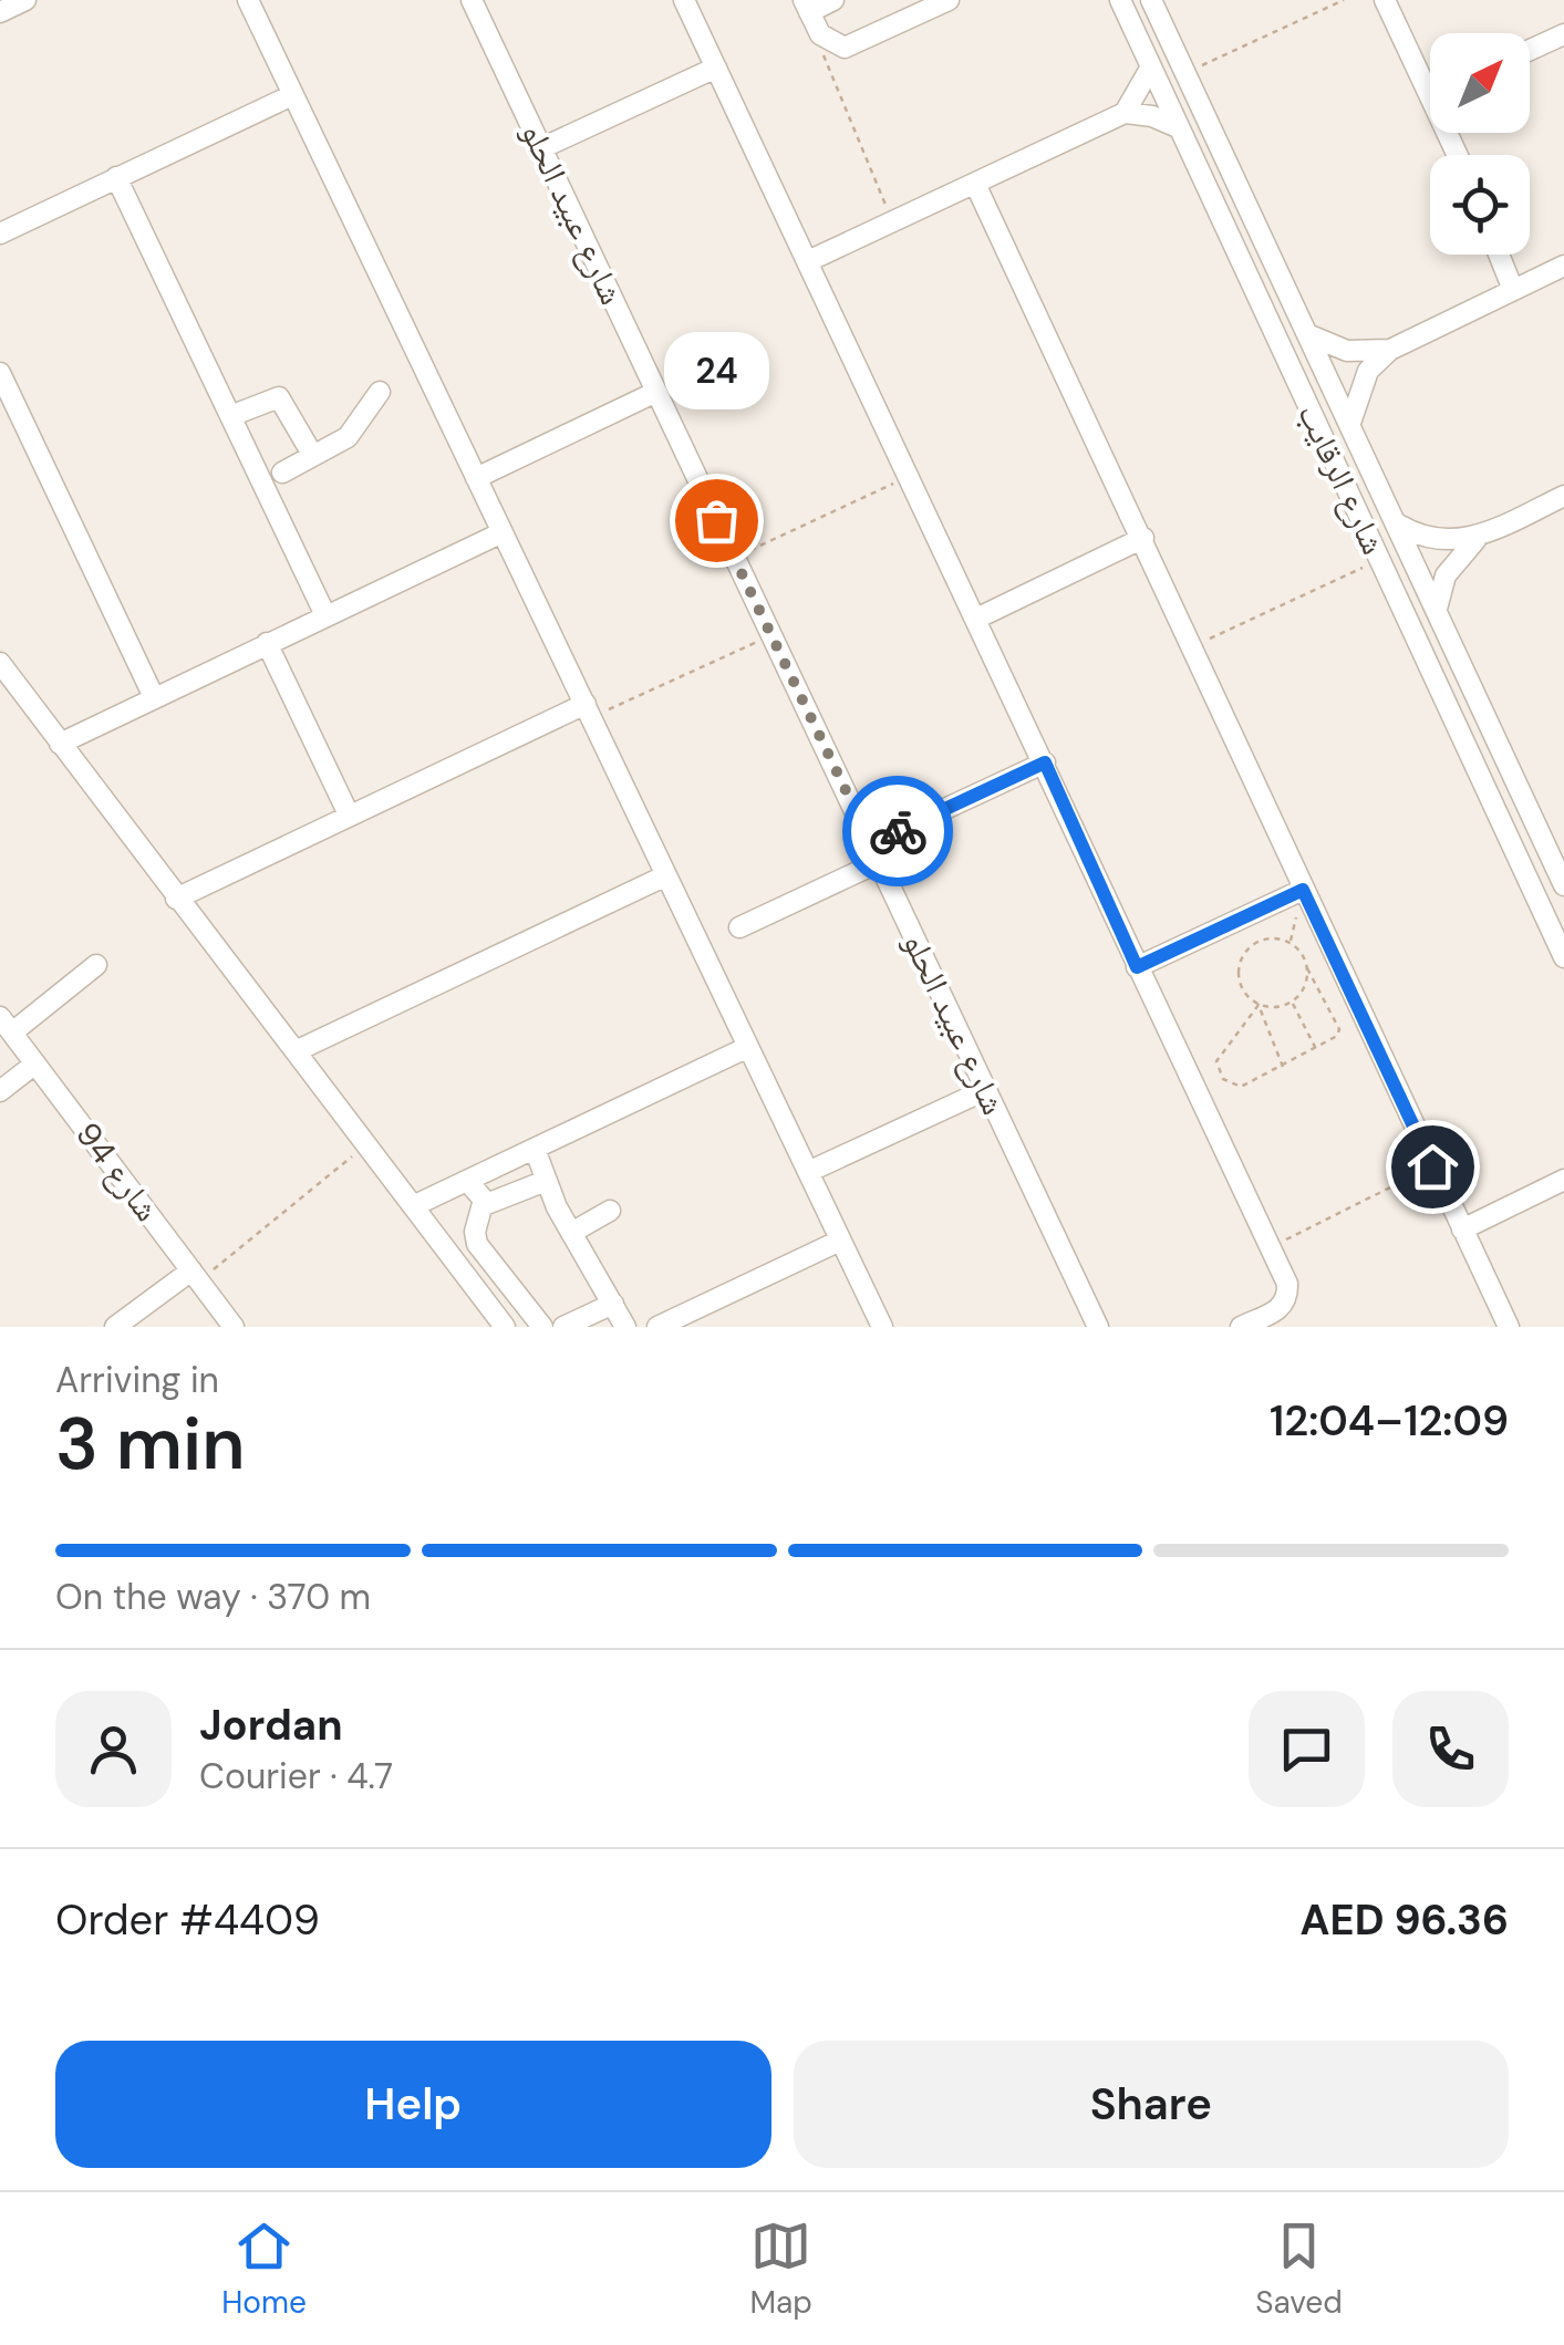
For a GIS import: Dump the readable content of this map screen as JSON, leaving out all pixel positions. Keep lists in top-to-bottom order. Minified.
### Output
{"streets":{"street":["شارع عبيد الحلو","شارع الرقايب","شارع 94"]},"places":["24"],"north":"top right","page":{"bubble":"24","heading":["3 min","Arriving in","12:04–12:09"],"panel":["Jordan","Courier · 4.7","Order #4409","AED 96.36"],"bar":"On the way · 370 m","buttons":["Help","Share"],"tabs":["Home","Map","Saved"]}}
